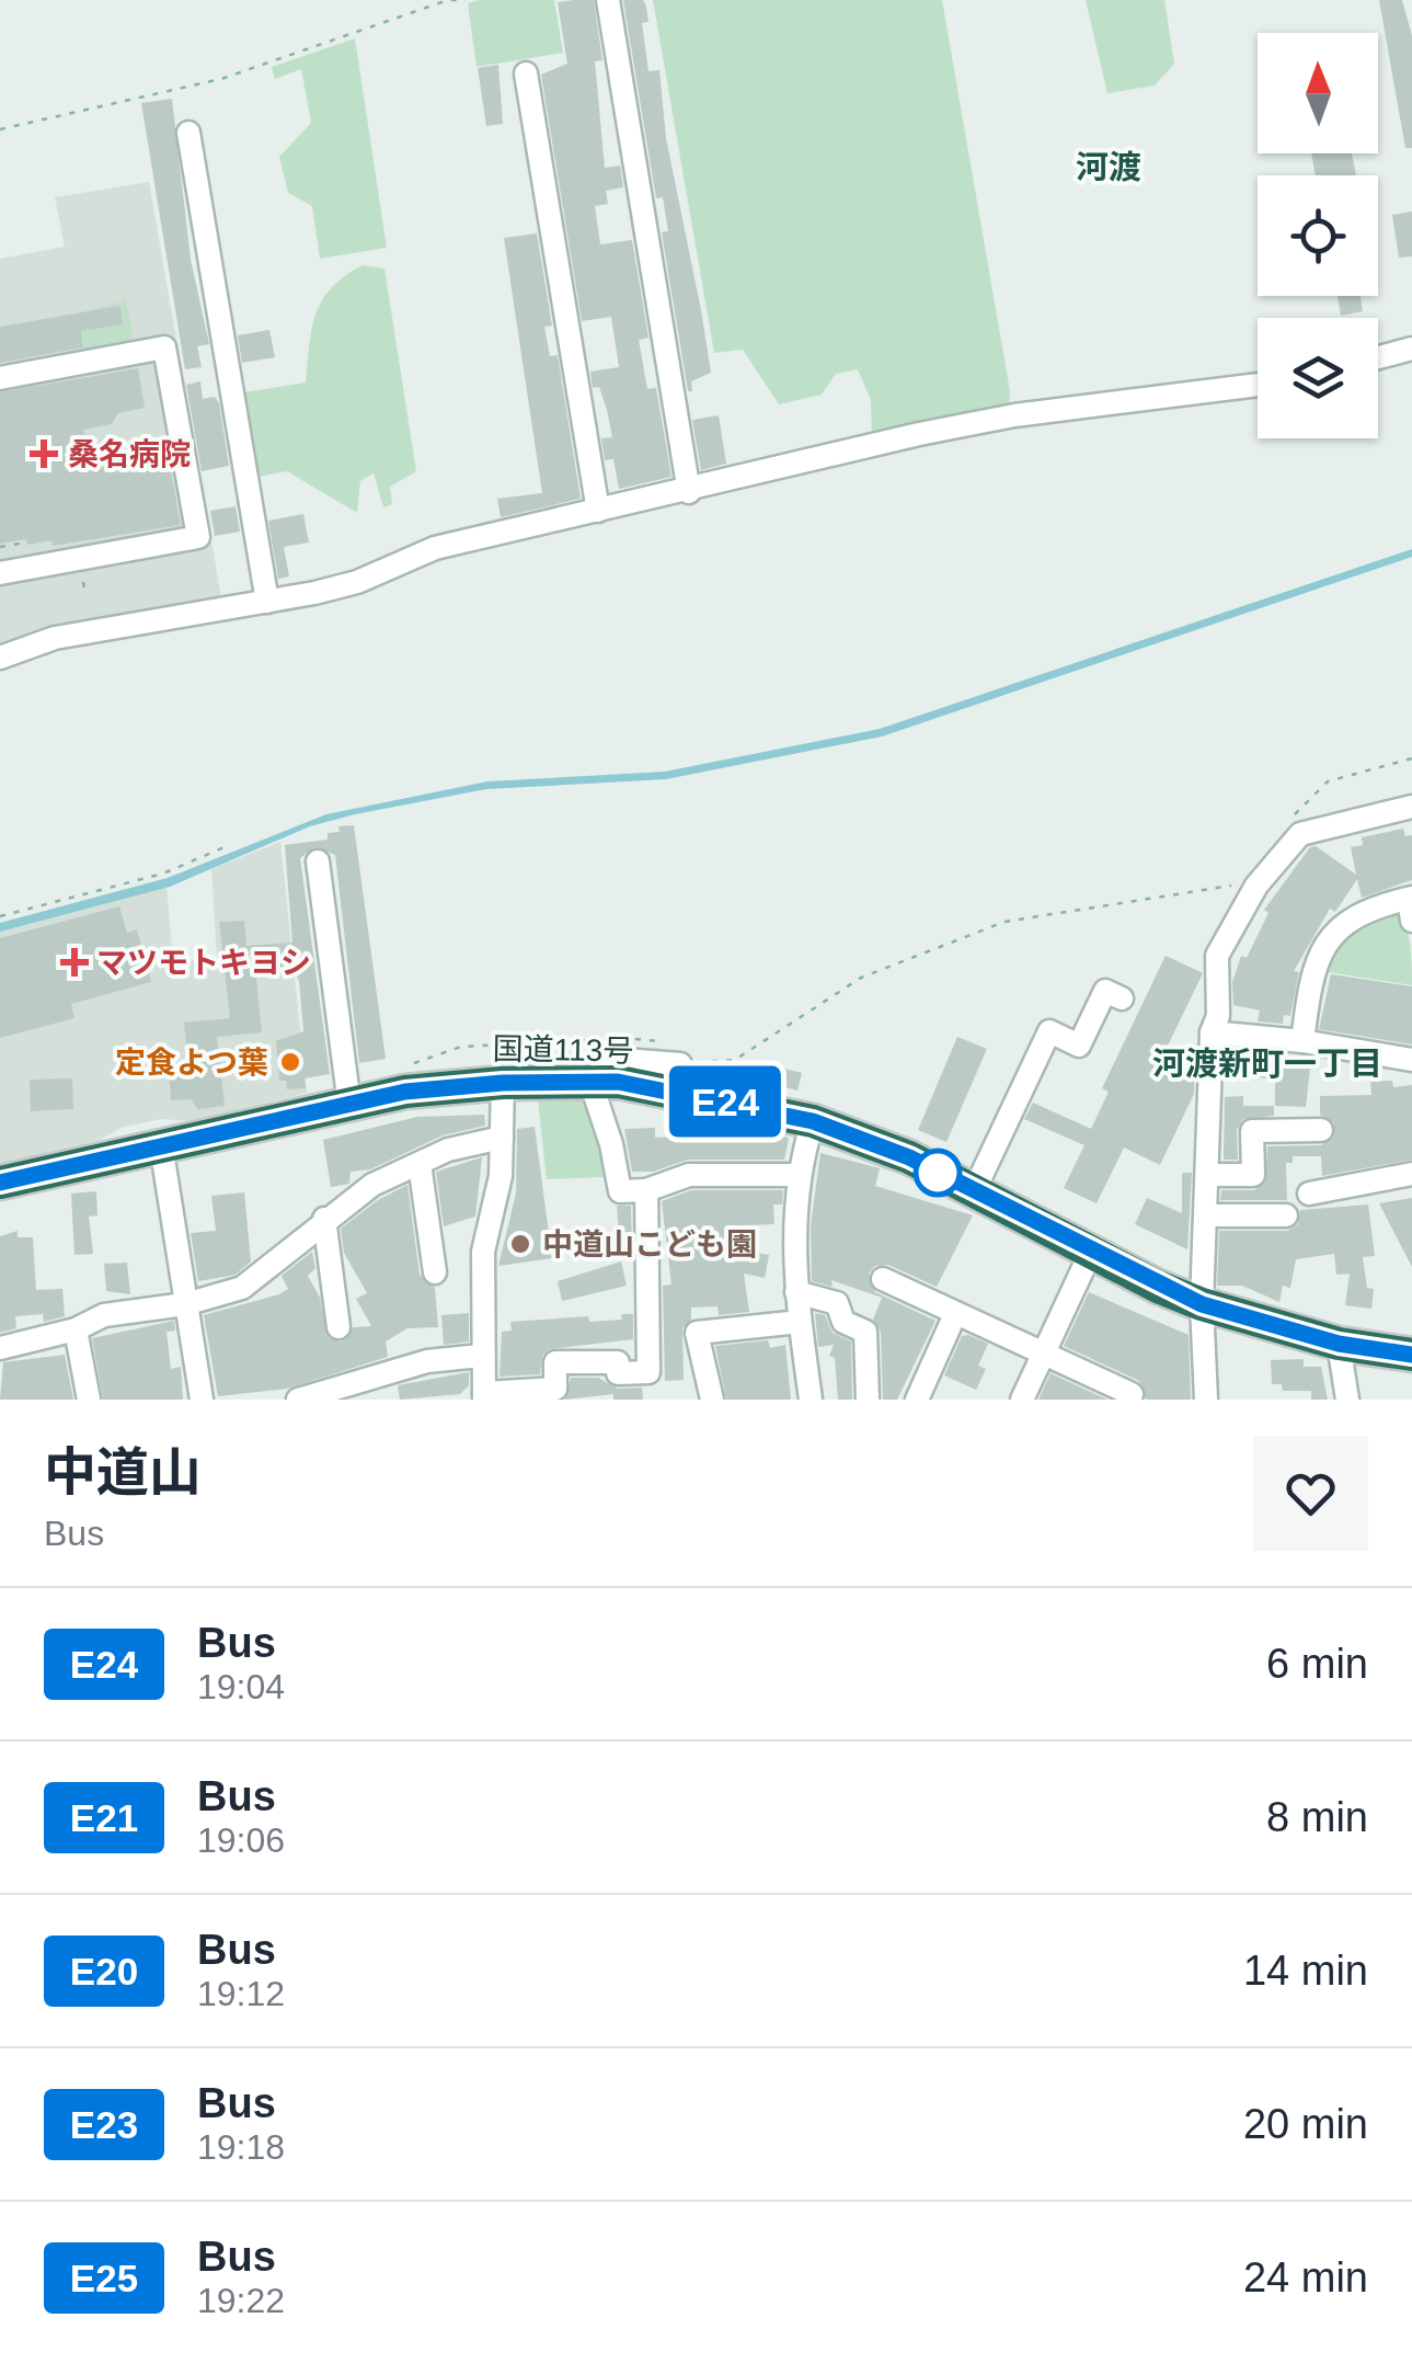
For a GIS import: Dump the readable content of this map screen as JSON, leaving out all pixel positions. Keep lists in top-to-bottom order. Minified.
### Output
{"streets":{"highway":["国道113号"]},"districts":["河渡","河渡新町一丁目"],"places":{"health":["桑名病院","マツモトキヨシ"],"other":["定食よつ葉","中道山こども園"]},"lines":["bus line E24"],"north":"top","page":{"on_map":"E24","heading":["中道山","Bus"],"list":[{"mark":"E24","name":"Bus","note":"19:04","value":"6 min"},{"mark":"E21","name":"Bus","note":"19:06","value":"8 min"},{"mark":"E20","name":"Bus","note":"19:12","value":"14 min"},{"mark":"E23","name":"Bus","note":"19:18","value":"20 min"},{"mark":"E25","name":"Bus","note":"19:22","value":"24 min"}]}}
